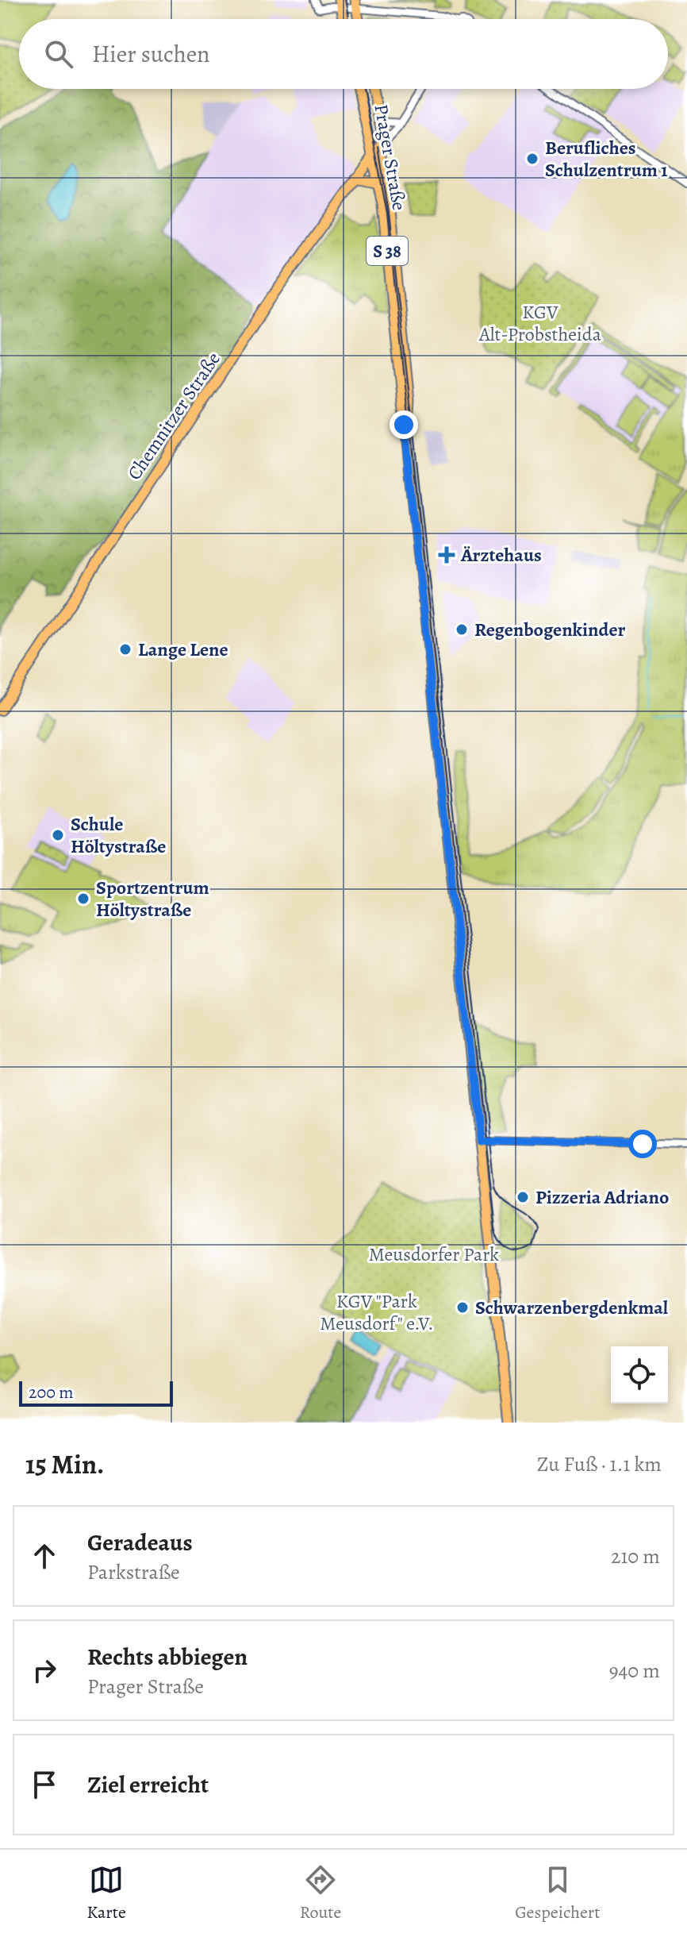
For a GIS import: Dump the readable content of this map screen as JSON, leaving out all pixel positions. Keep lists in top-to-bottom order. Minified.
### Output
{"streets":{"main road":["Prager Straße","S 38","Chemnitzer Straße"]},"crossings":[["Prager Straße","Chemnitzer Straße"]],"parks":["KGV Alt-Probstheida","Meusdorfer Park","KGV \"Park Meusdorf\" e.V."],"places":{"other":["Berufliches Schulzentrum 1","Regenbogenkinder","Lange Lene","Schule Höltystraße","Sportzentrum Höltystraße","Pizzeria Adriano","Schwarzenbergdenkmal"],"health":["Ärztehaus"]},"scale_bar":"200 m","page":{"search":"Hier suchen","scale":"200 m","heading":["15 Min.","Zu Fuß · 1.1 km"],"list":[["Geradeaus","Parkstraße","210 m"],["Rechts abbiegen","Prager Straße","940 m"],"Ziel erreicht"],"nav":["Karte","Route","Gespeichert"]}}
